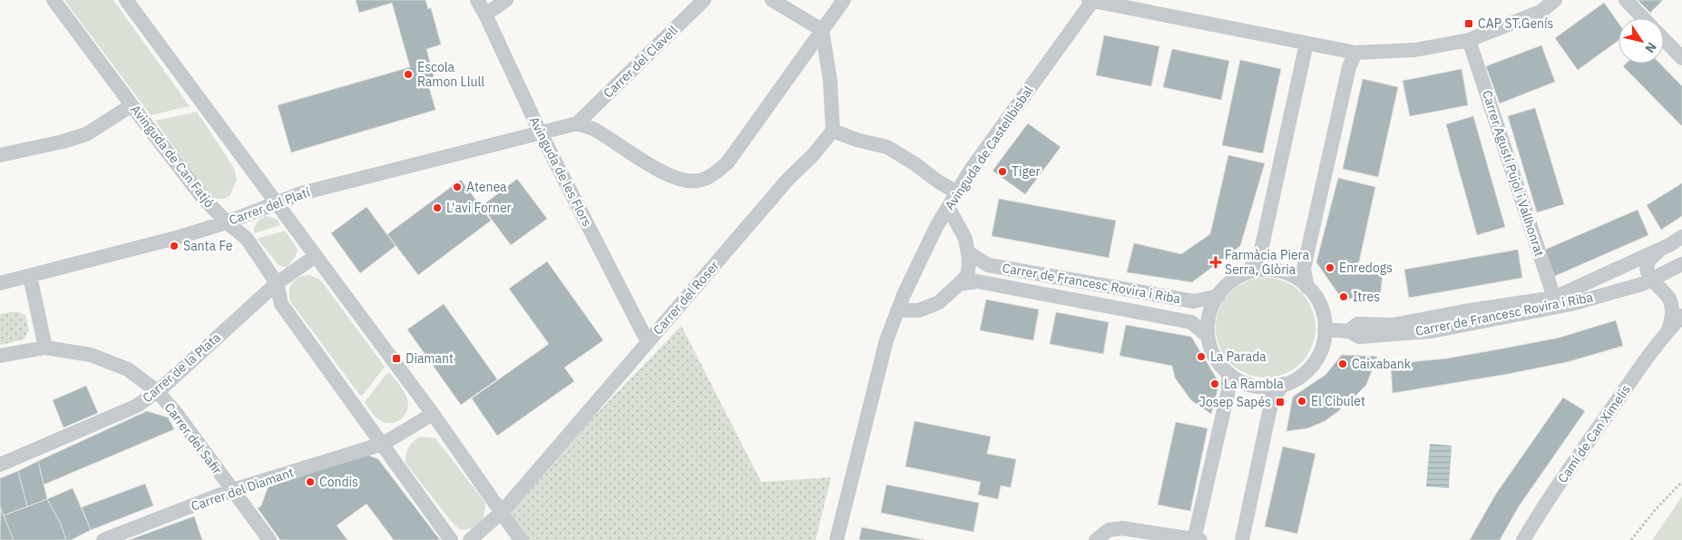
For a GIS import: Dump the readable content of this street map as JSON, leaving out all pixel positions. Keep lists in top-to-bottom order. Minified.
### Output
{"streets":{"street":["Carrer del Clavell","Avinguda de Castellbisbal","Avinguda de Can Fatjó","Avinguda de les Flors","Carrer Agustí Pujol i Vallhonrat","Carrer del Platí","Carrer de Francesc Rovira i Riba","Carrer del Roser","Carrer de la Plata","Camí de Can Ximelis","Carrer del Safir","Carrer del Diamant"]},"crossings":[["Carrer del Clavell","Carrer del Platí"],["Avinguda de Can Fatjó","Carrer del Platí"],["Avinguda de Can Fatjó","Carrer de la Plata"],["Avinguda de Can Fatjó","Carrer del Diamant"],["Avinguda de les Flors","Carrer del Platí"],["Avinguda de les Flors","Carrer del Roser"],["Carrer Agustí Pujol i Vallhonrat","Carrer de Francesc Rovira i Riba"],["Carrer de la Plata","Carrer del Safir"],["Carrer del Safir","Carrer del Diamant"]],"places":{"transit":["CAP ST.Genís","Diamant","Josep Sapés"],"other":["Escola Ramon Llull","Tiger","Atenea","L'avi Forner","Santa Fe","Enredogs","Itres","La Parada","Caixabank","La Rambla","El Cibulet","Condis"],"health":["Farmàcia Piera Serra, Glòria"]},"north":"bottom right"}
